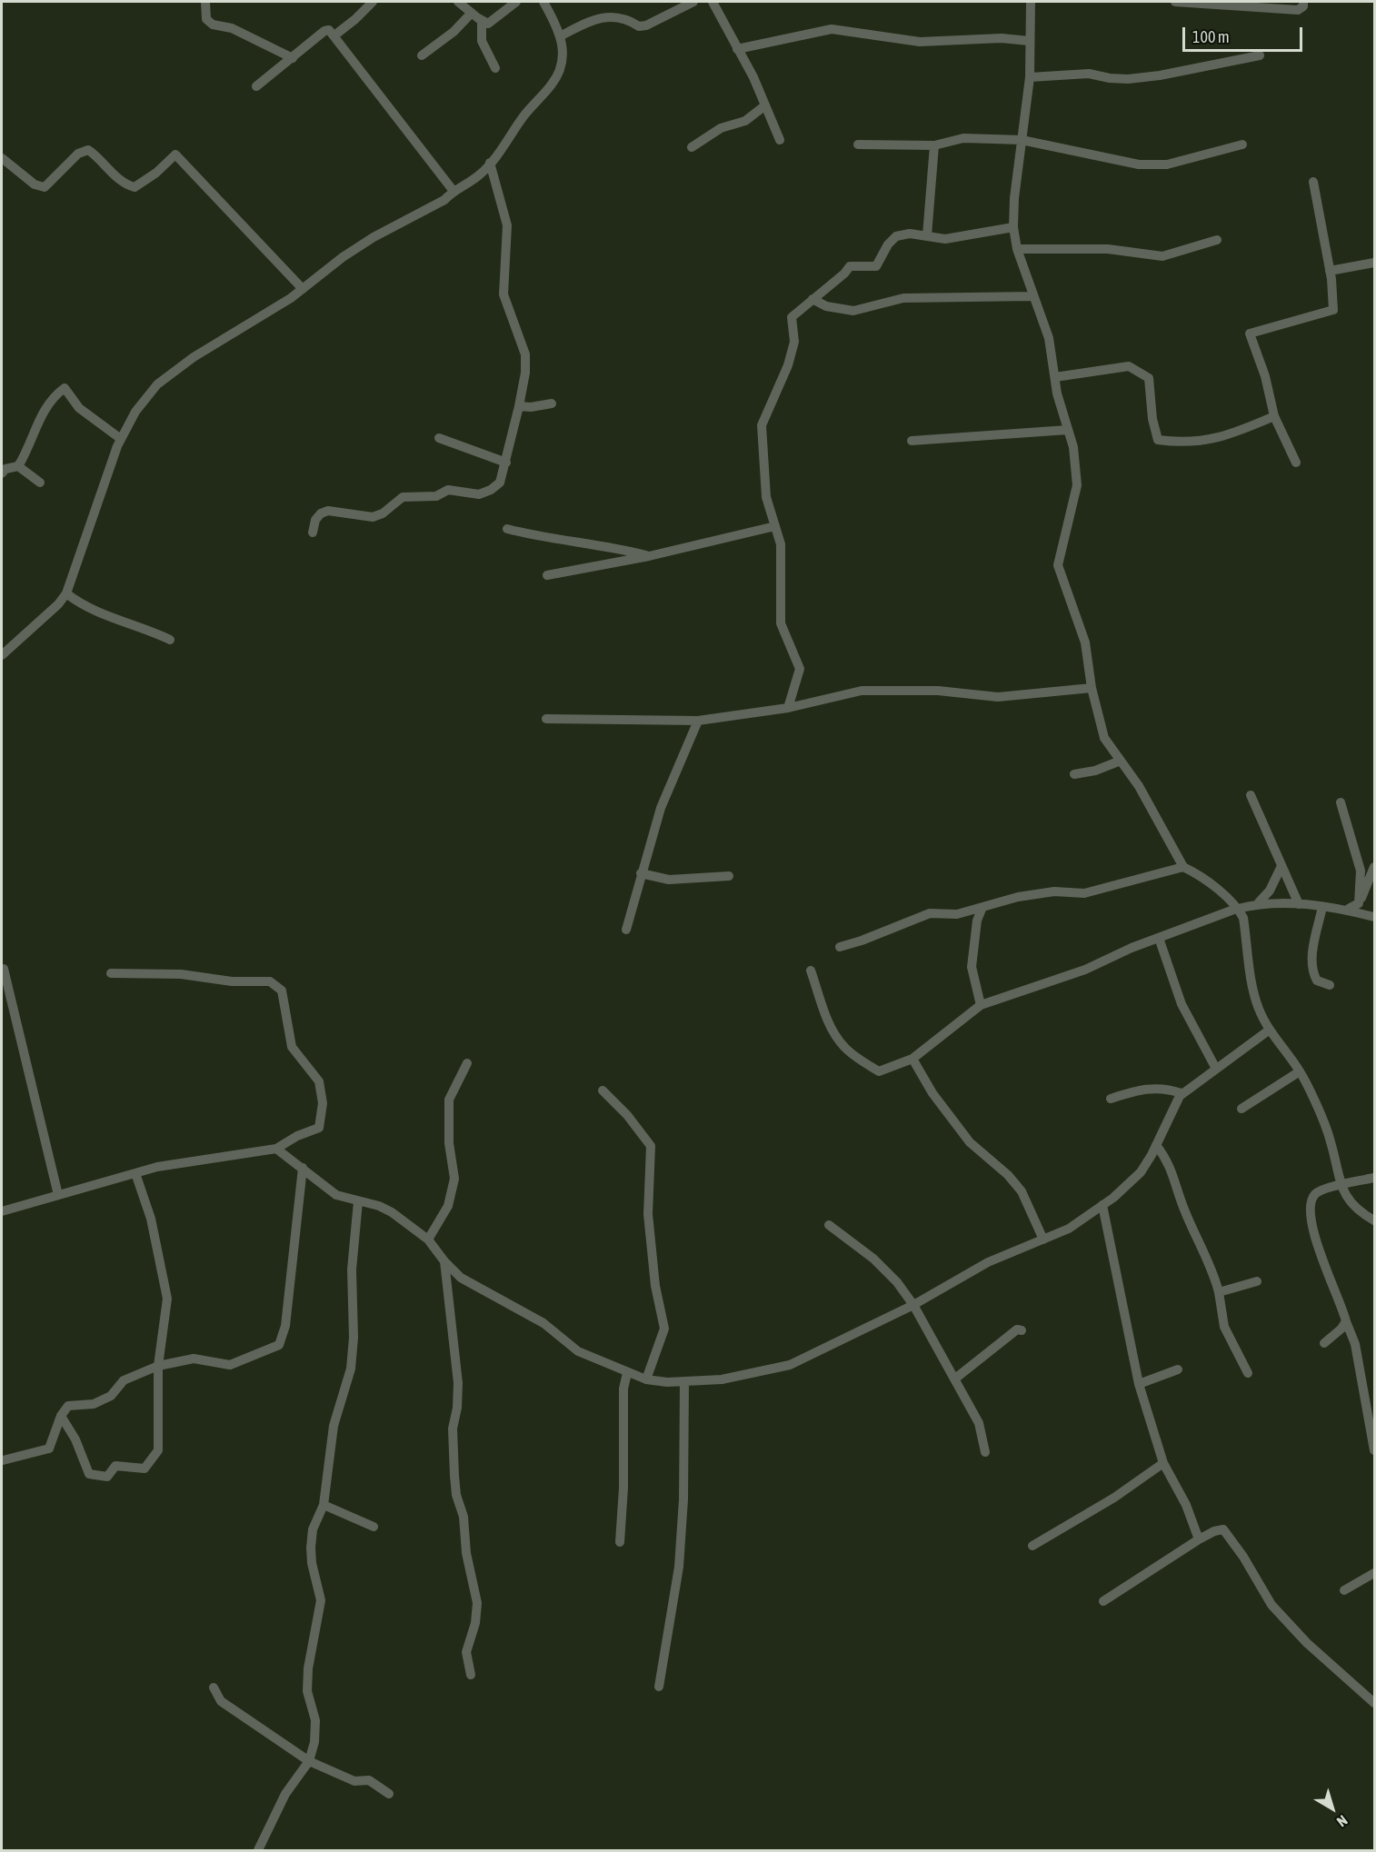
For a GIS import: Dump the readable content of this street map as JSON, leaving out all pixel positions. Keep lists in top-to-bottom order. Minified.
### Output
{"scale_bar":"100 m","north":"bottom right"}
